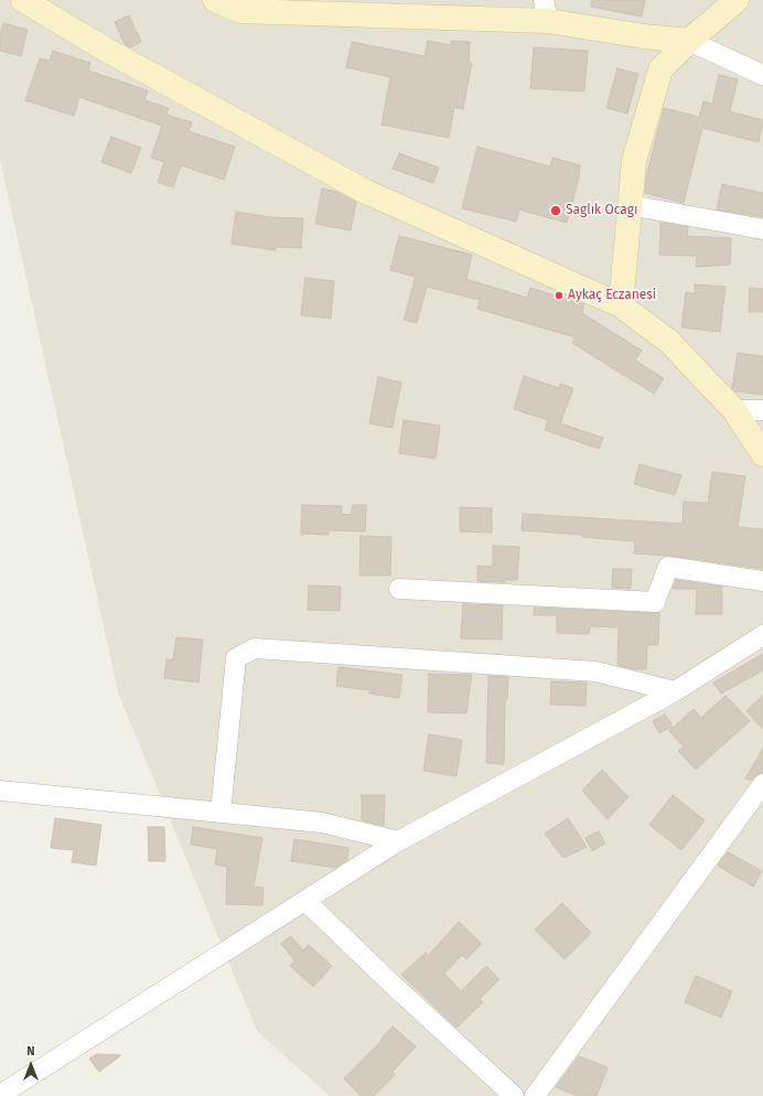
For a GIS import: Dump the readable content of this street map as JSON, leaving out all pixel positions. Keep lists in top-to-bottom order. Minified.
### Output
{"places":["Saglık Ocagı","Aykaç Eczanesi"],"north":"top"}
